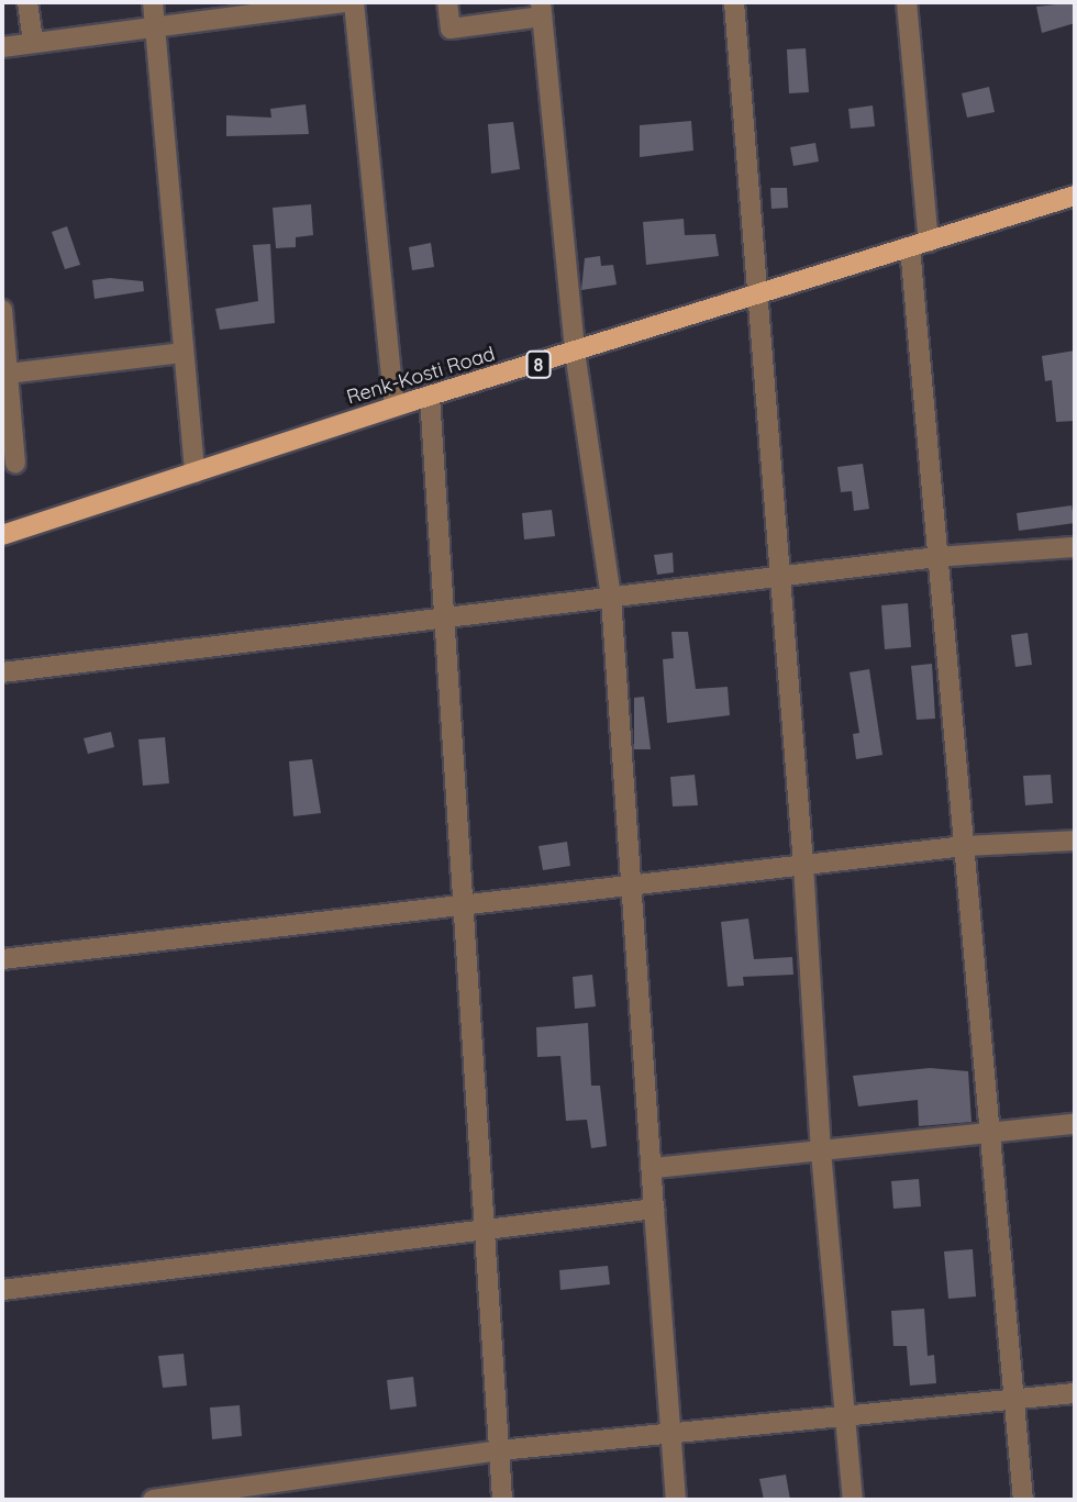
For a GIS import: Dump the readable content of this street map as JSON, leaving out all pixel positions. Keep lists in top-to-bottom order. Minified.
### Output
{"streets":{"main road":["8","Renk-Kosti Road"]}}
